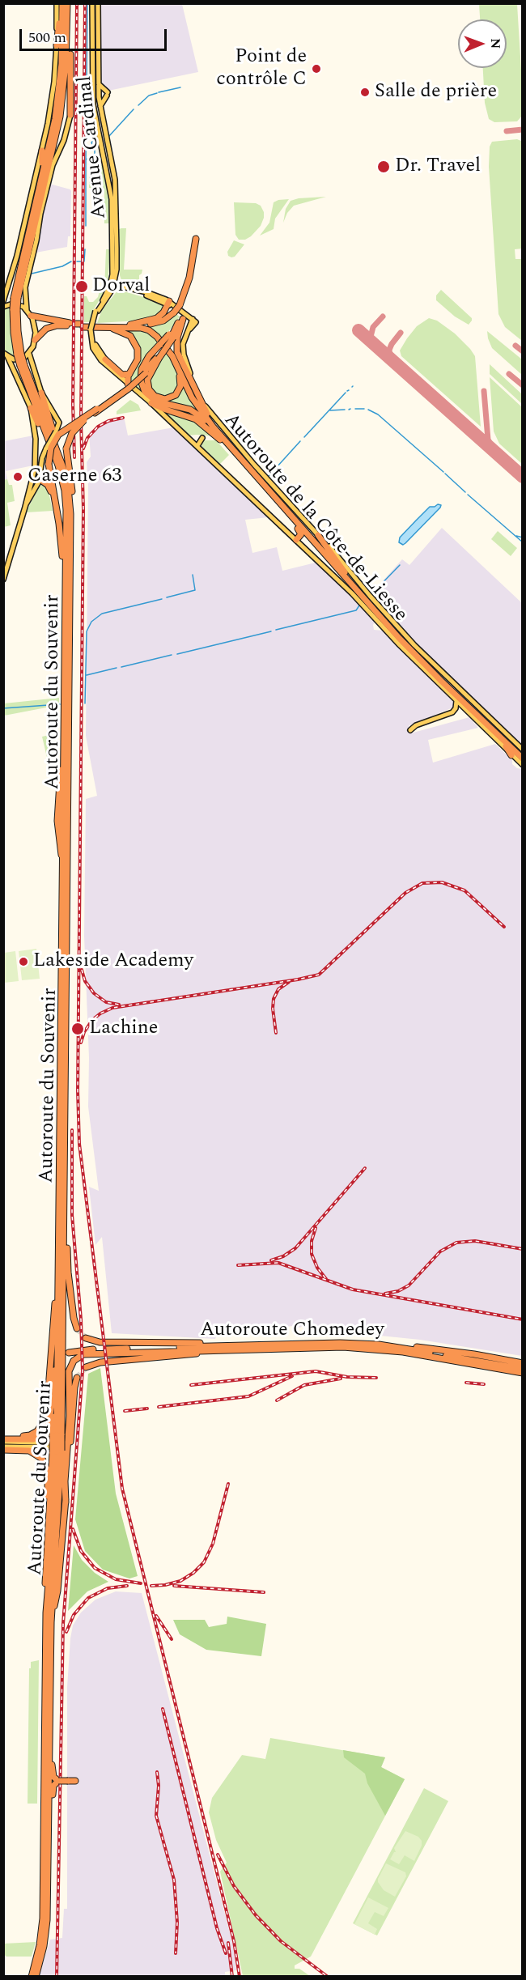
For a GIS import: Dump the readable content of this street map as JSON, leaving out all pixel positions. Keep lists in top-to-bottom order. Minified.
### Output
{"streets":{"highway":["Autoroute de la Côte-de-Liesse","Autoroute du Souvenir","Autoroute Chomedey"],"main road":["Avenue Cardinal"]},"places":["Point de contrôle C","Salle de prière","Dr. Travel","Dorval","Caserne 63","Lakeside Academy","Lachine"],"scale_bar":"500 m","north":"right"}
